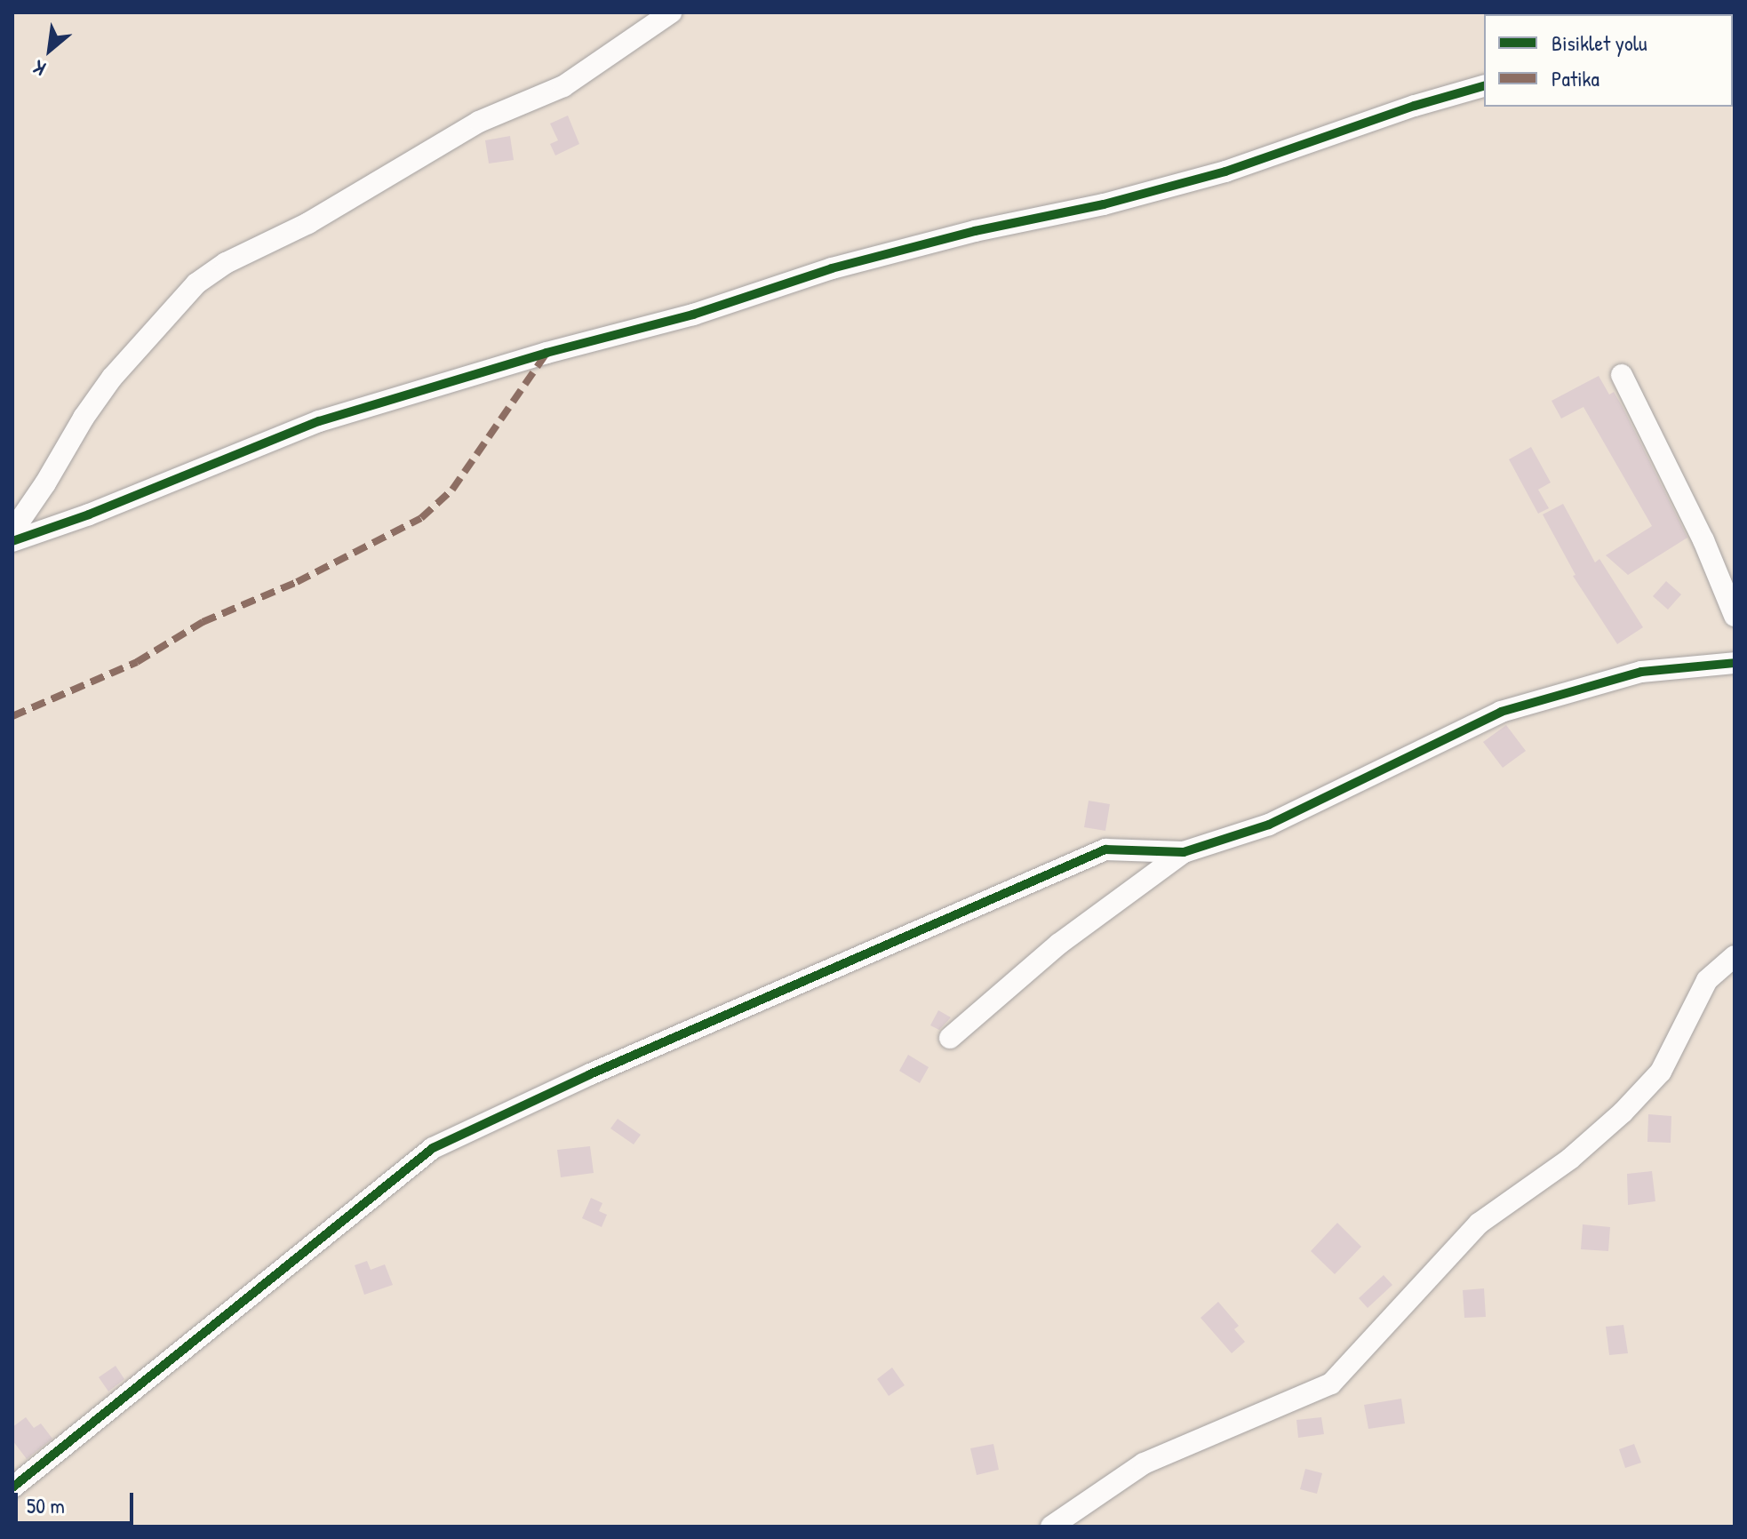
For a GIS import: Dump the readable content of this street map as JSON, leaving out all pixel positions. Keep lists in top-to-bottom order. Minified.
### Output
{"legend":["Bisiklet yolu","Patika"],"scale_bar":"50 m","north":"bottom left"}
